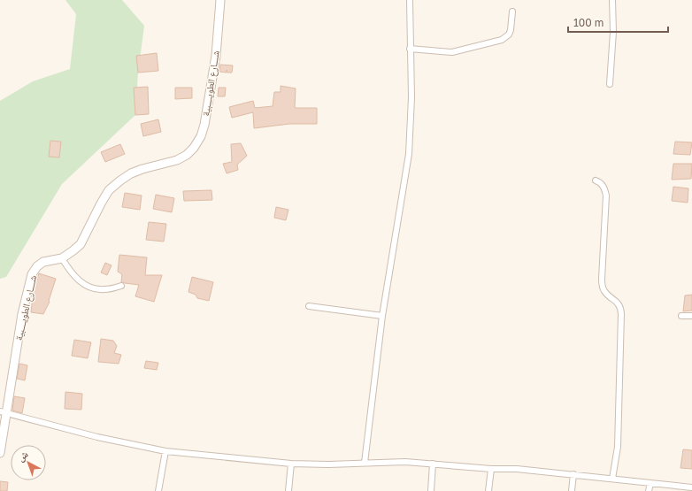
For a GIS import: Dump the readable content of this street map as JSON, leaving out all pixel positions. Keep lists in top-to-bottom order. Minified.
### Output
{"streets":{"street":["شــــارع الطويــــبية"]},"scale_bar":"100 m","north":"top left"}
